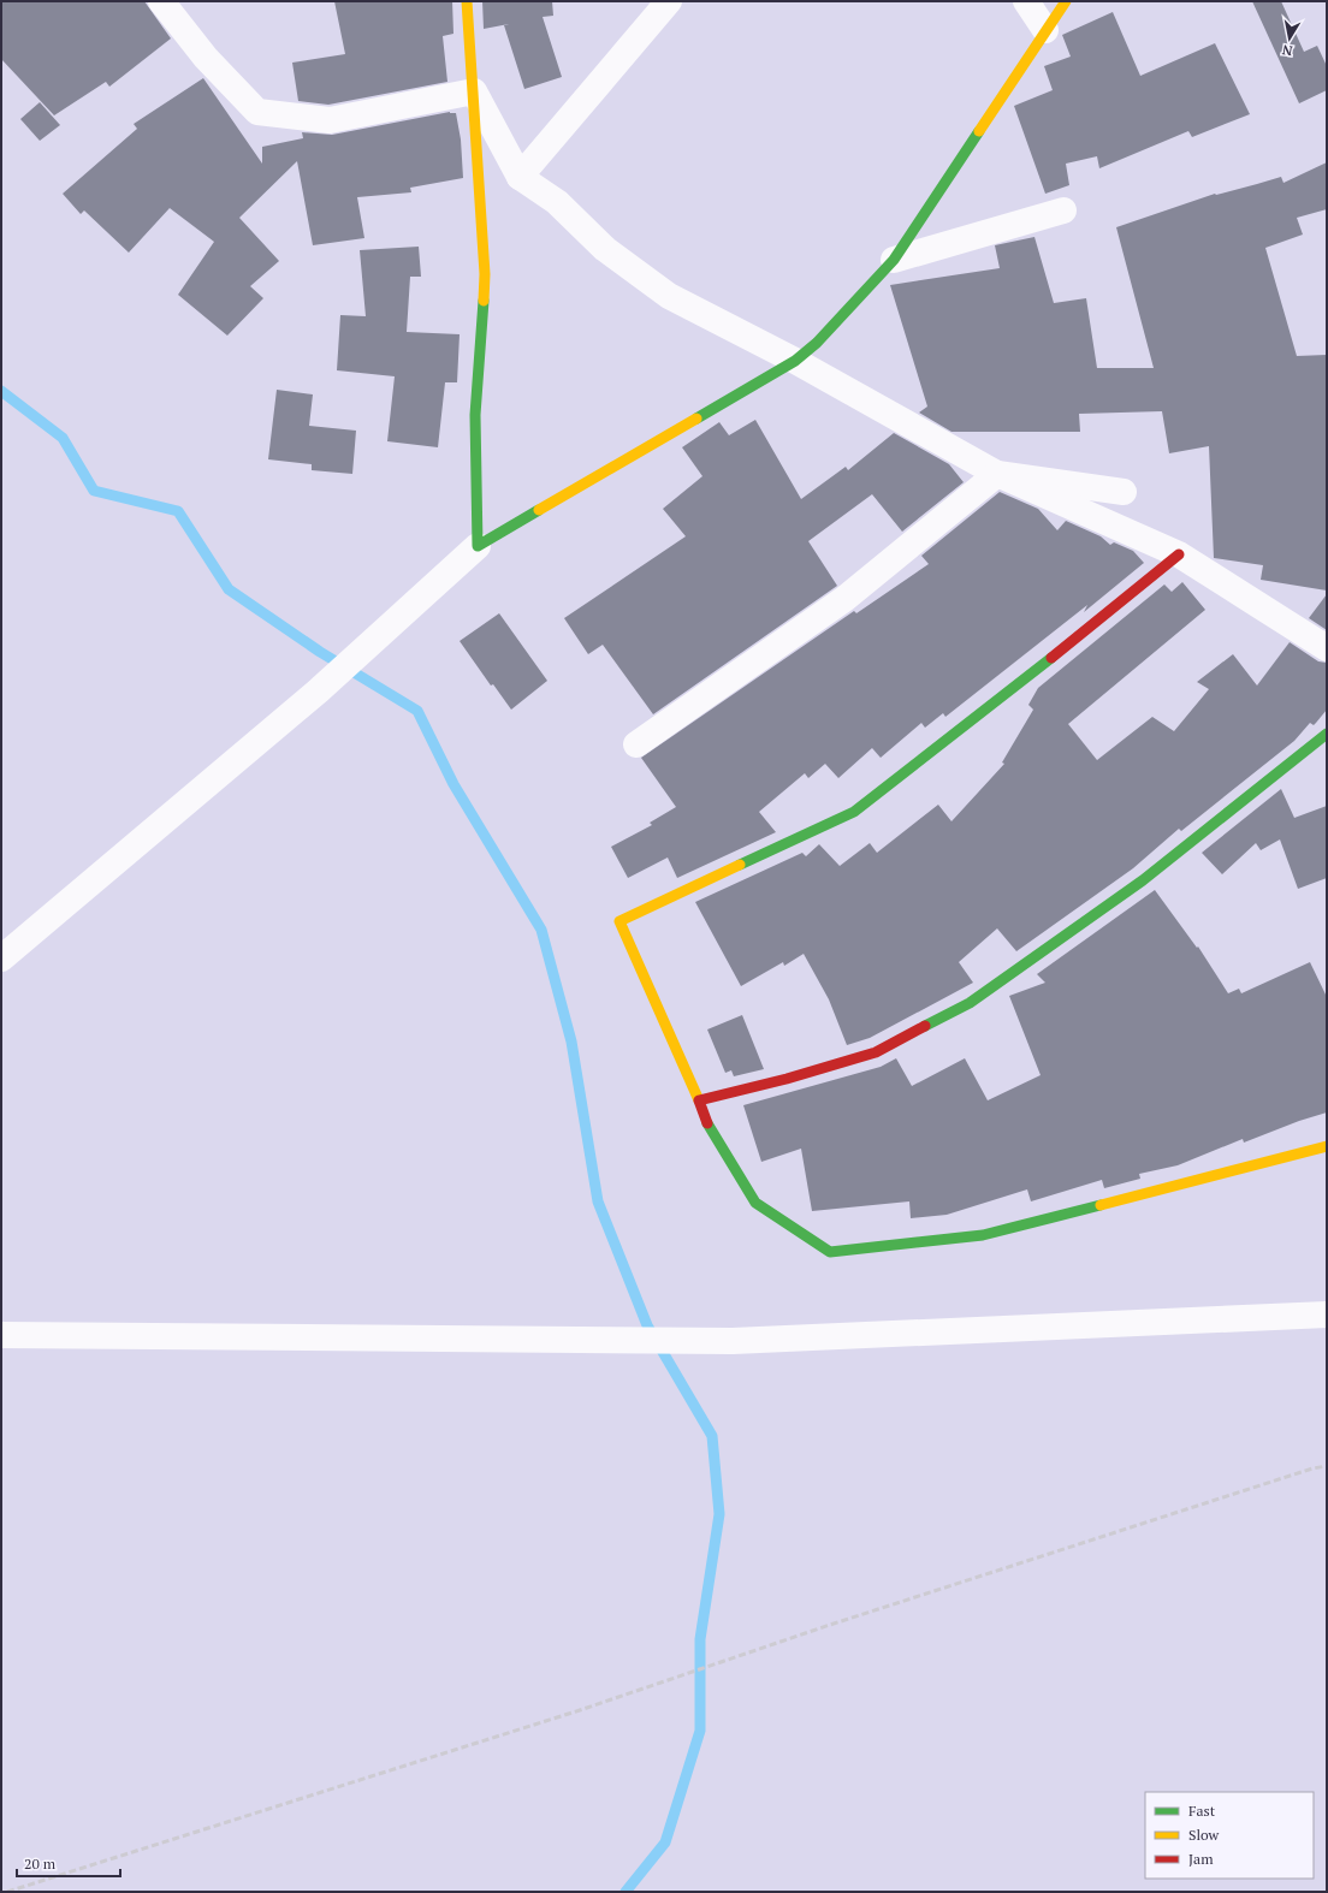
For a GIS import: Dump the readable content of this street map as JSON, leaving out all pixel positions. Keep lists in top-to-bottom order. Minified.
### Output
{"legend":["Fast","Slow","Jam"],"scale_bar":"20 m","north":"bottom"}
